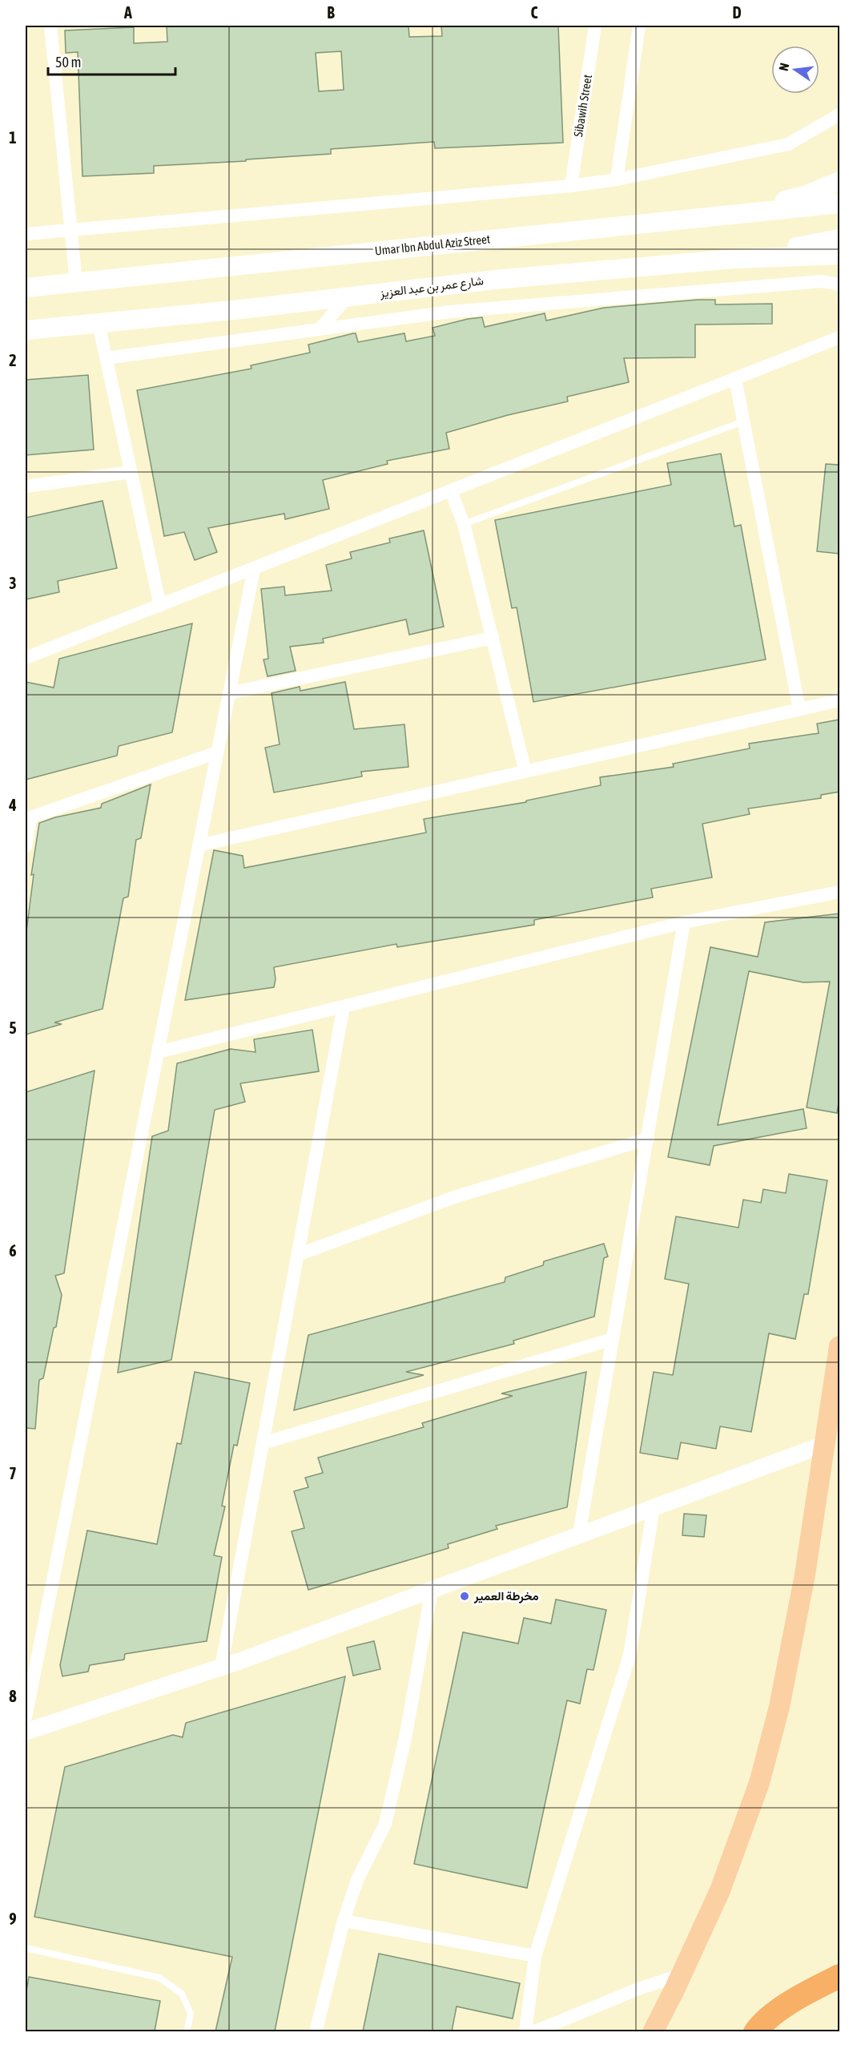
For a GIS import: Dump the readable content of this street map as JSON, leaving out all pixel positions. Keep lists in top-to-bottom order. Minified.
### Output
{"streets":{"main road":["Umar Ibn Abdul Aziz Street","شارع عمر بن عبد العزيز"],"street":["Sibawih Street"]},"places":["مخرطة العمير"],"scale_bar":"50 m","north":"left","grid":{"columns":["A","B","C","D"],"rows":["1","2","3","4","5","6","7","8","9"]}}
